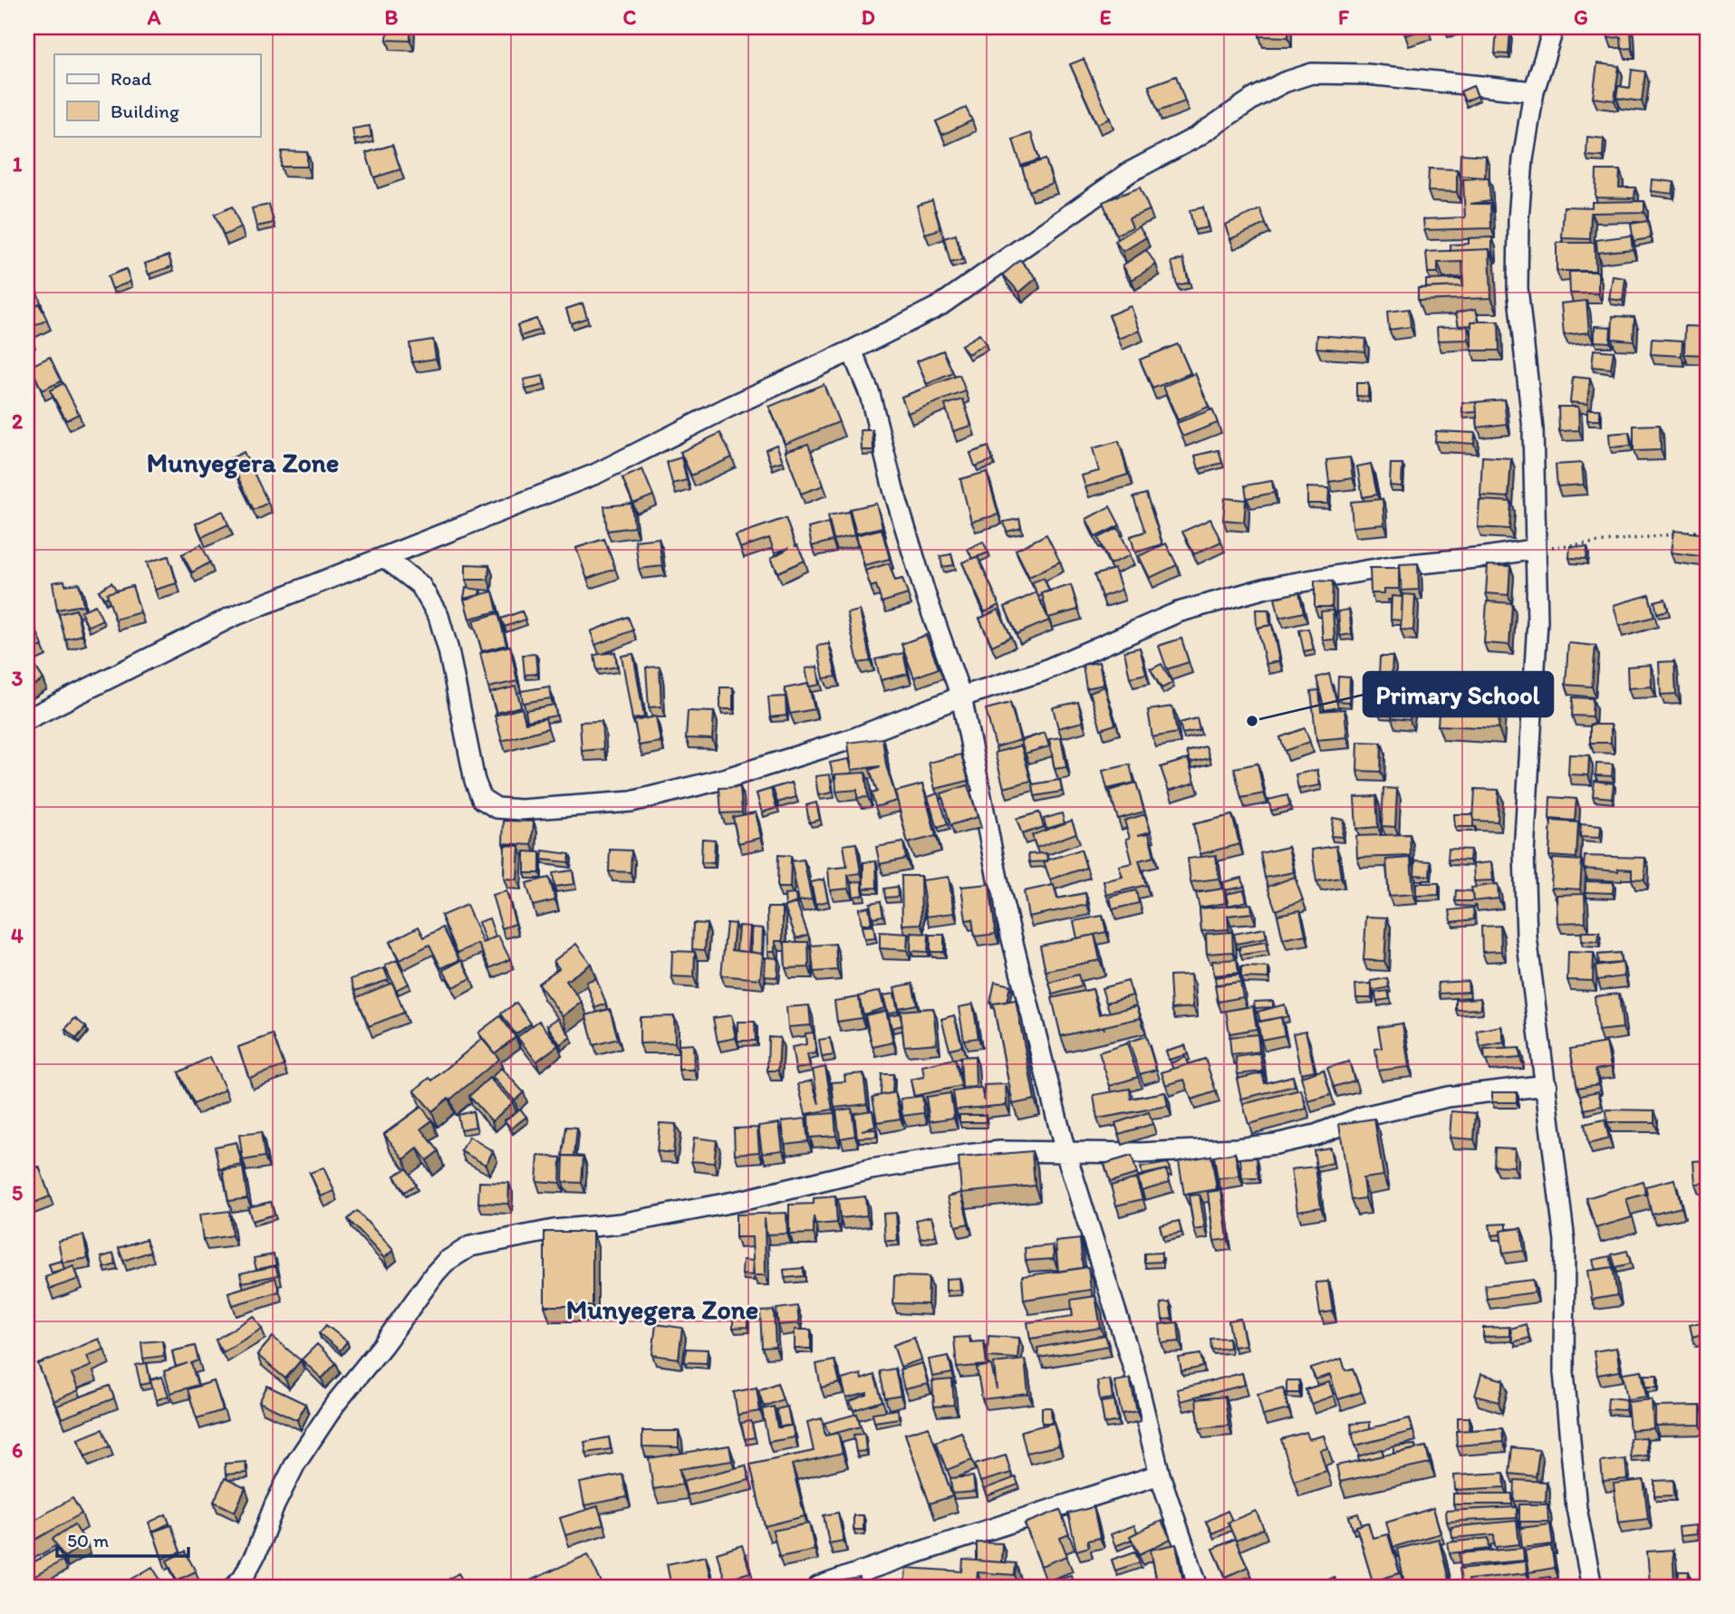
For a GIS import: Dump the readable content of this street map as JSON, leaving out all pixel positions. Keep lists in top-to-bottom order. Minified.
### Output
{"districts":["Munyegera Zone","Munyegera Zone"],"places":["Primary School"],"legend":["Road","Building"],"scale_bar":"50 m","grid":{"columns":["A","B","C","D","E","F","G"],"rows":["1","2","3","4","5","6"]}}
